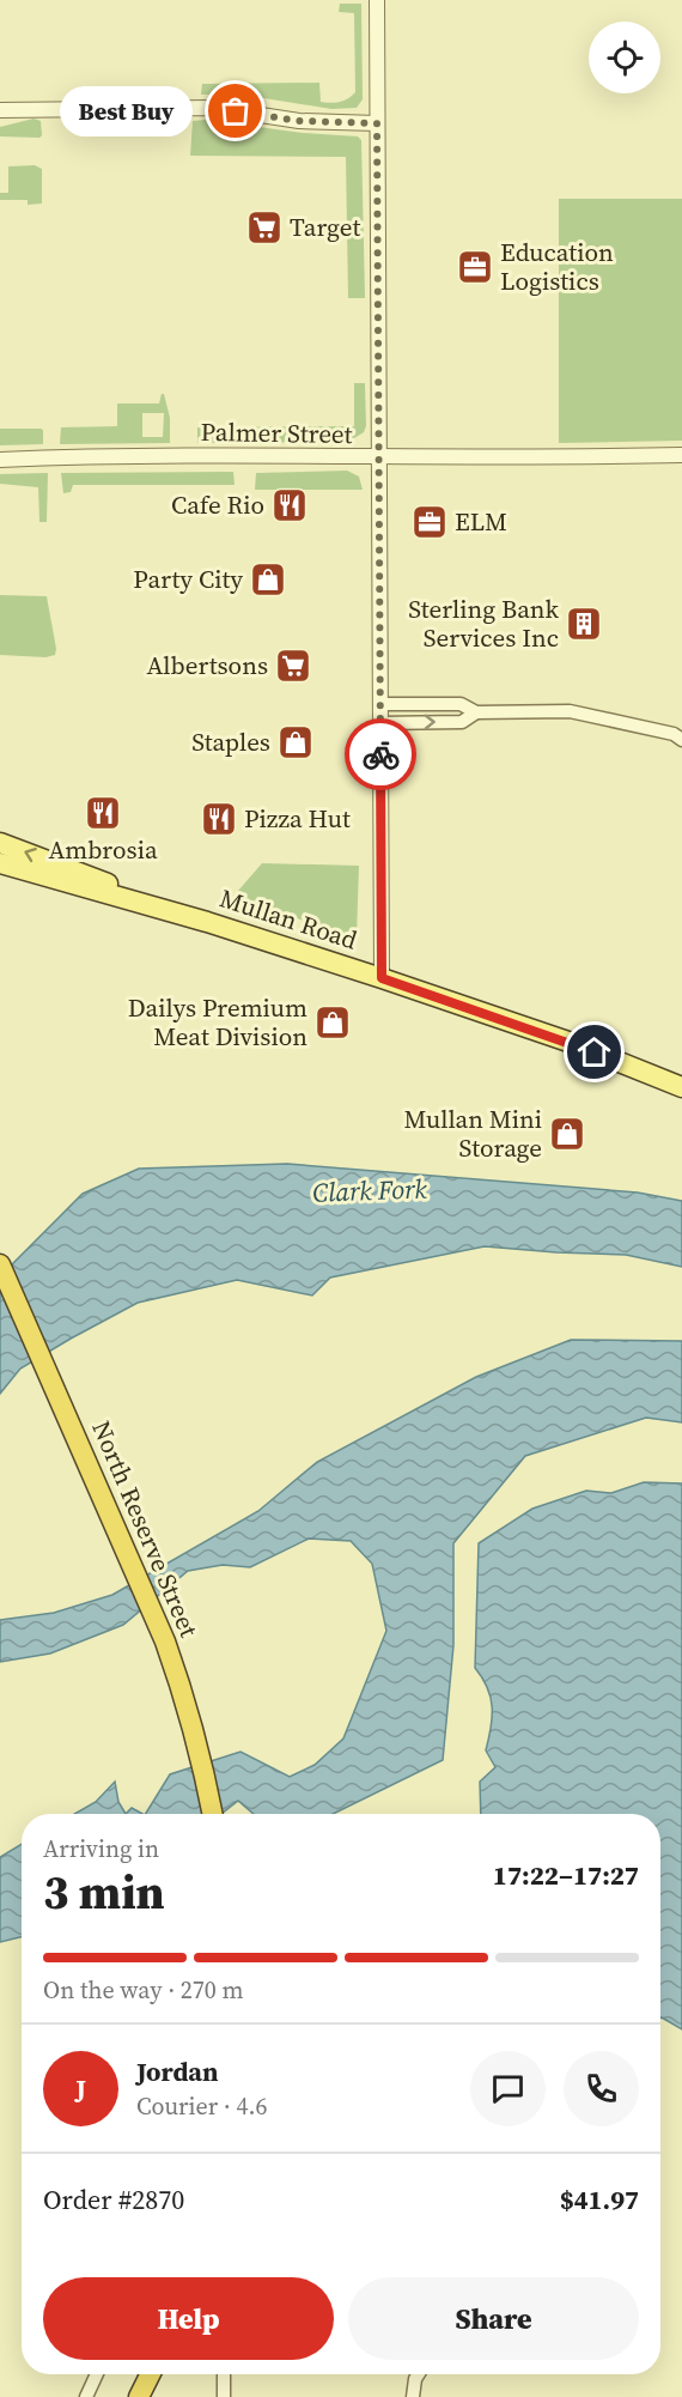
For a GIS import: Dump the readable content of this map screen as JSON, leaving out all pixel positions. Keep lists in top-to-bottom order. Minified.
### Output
{"streets":{"highway":["North Reserve Street"],"main road":["Mullan Road"],"street":["Palmer Street"]},"water":["Clark Fork"],"places":{"other":["Best Buy"],"supermarket":["Target","Albertsons"],"office":["Education Logistics","ELM"],"restaurant":["Cafe Rio","Ambrosia","Pizza Hut"],"shop":["Party City","Staples","Dailys Premium Meat Division","Mullan Mini Storage"],"building":["Sterling Bank Services Inc"]},"page":{"bubble":"Best Buy","heading":["3 min","Arriving in","17:22–17:27"],"panel":["Jordan","Courier · 4.6","Order #2870","$41.97"],"bar":"On the way · 270 m","round":"J","buttons":["Help","Share"]}}
